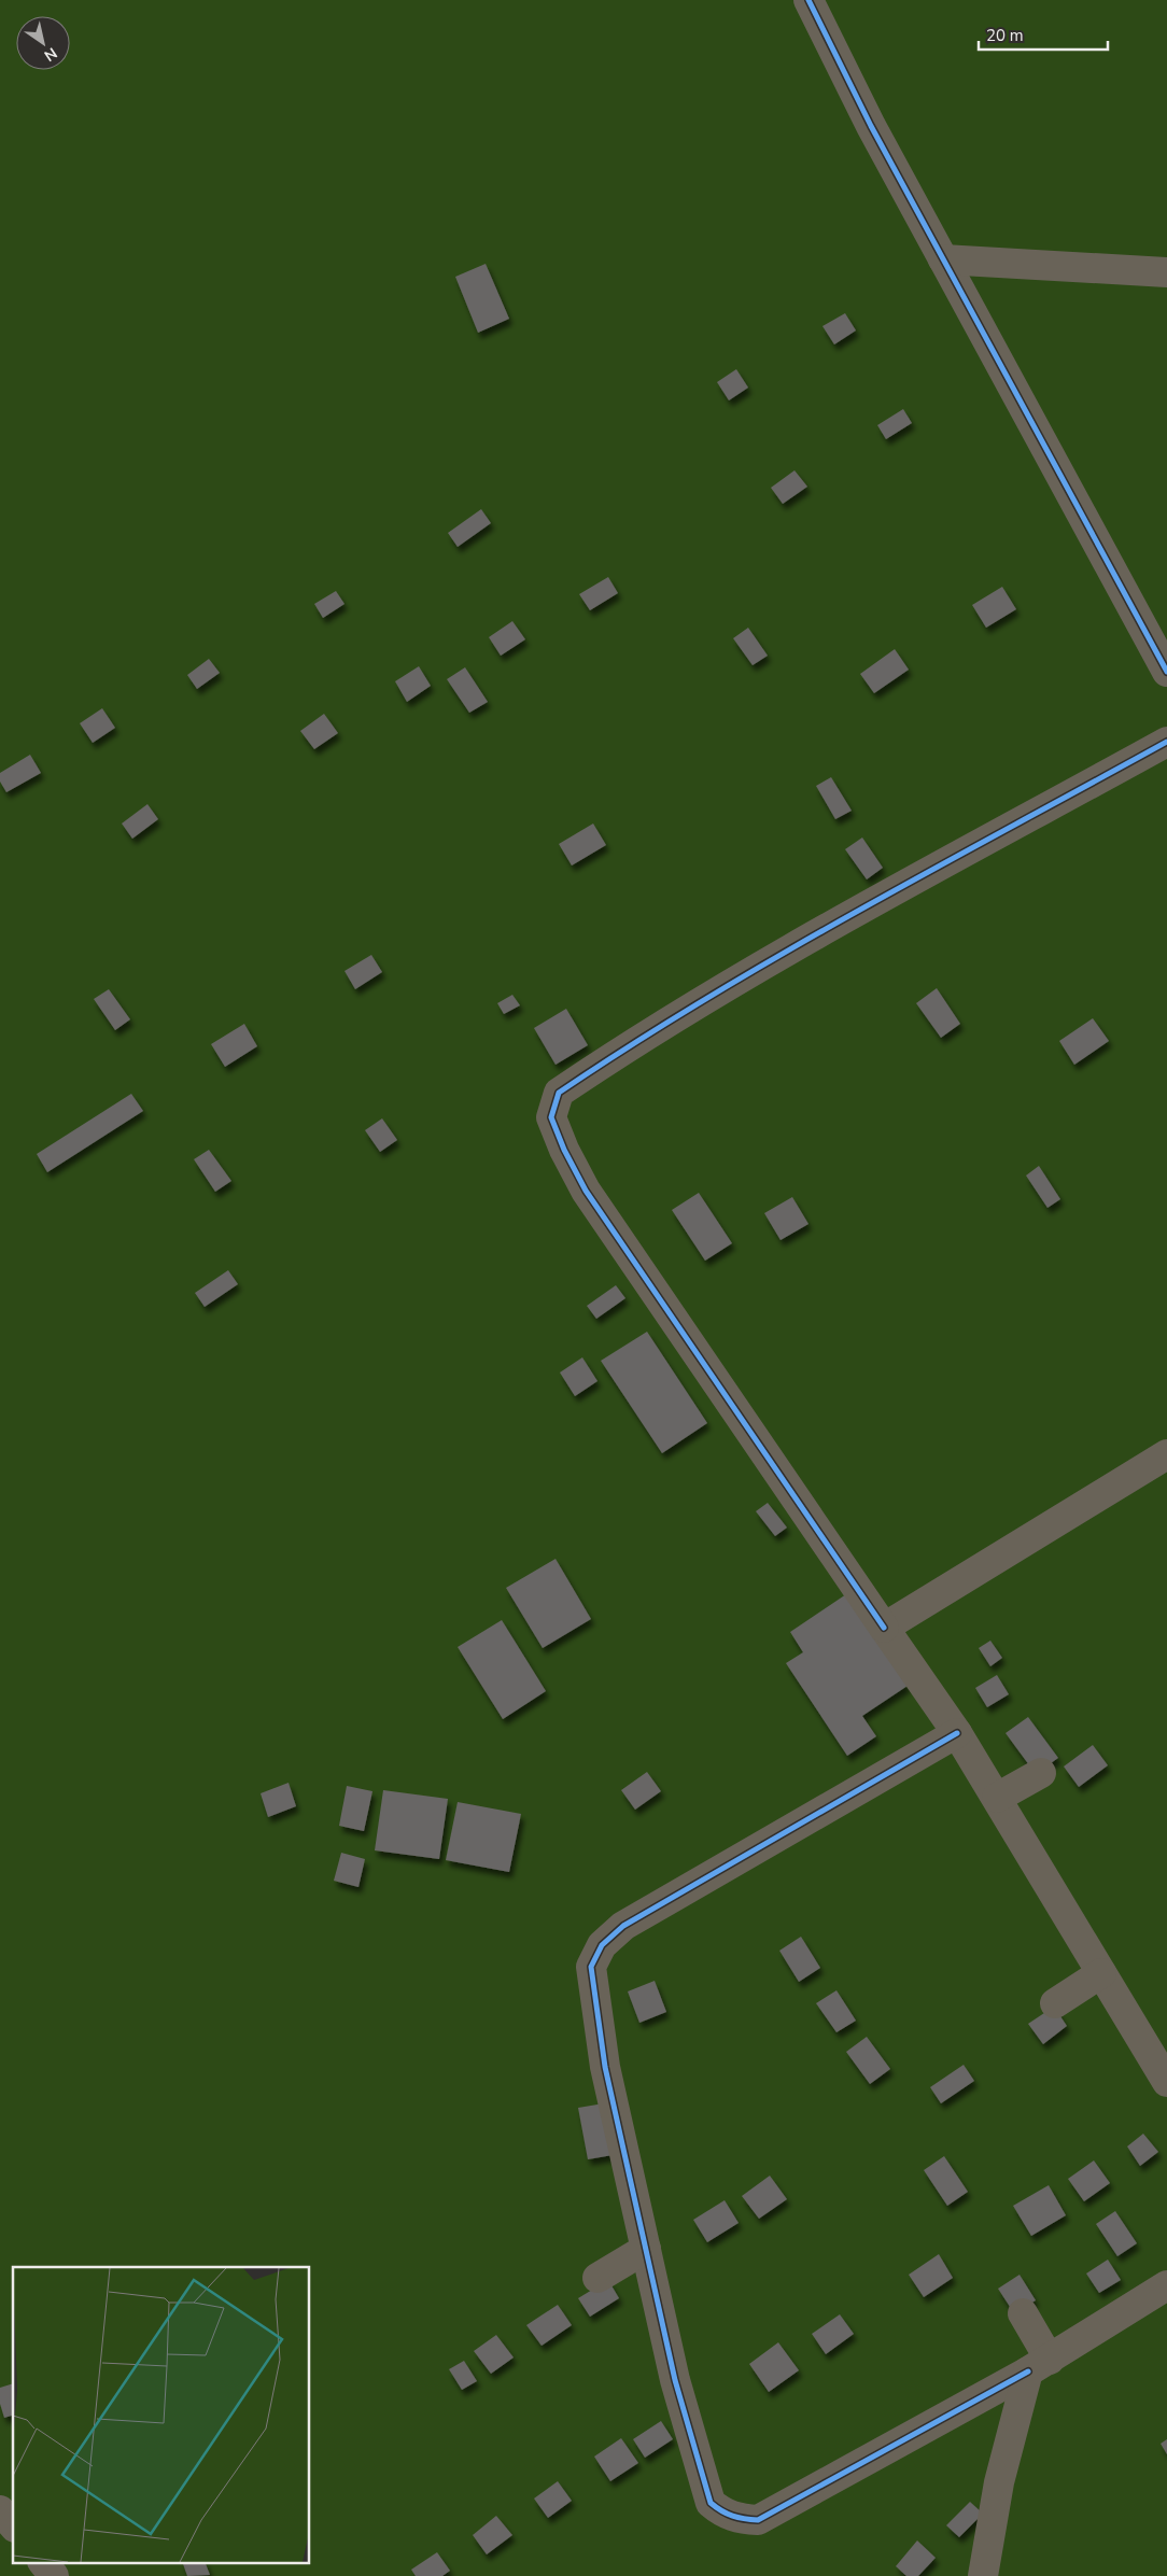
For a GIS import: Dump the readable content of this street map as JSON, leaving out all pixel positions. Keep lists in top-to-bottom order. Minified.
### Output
{"scale_bar":"20 m","north":"bottom right"}
